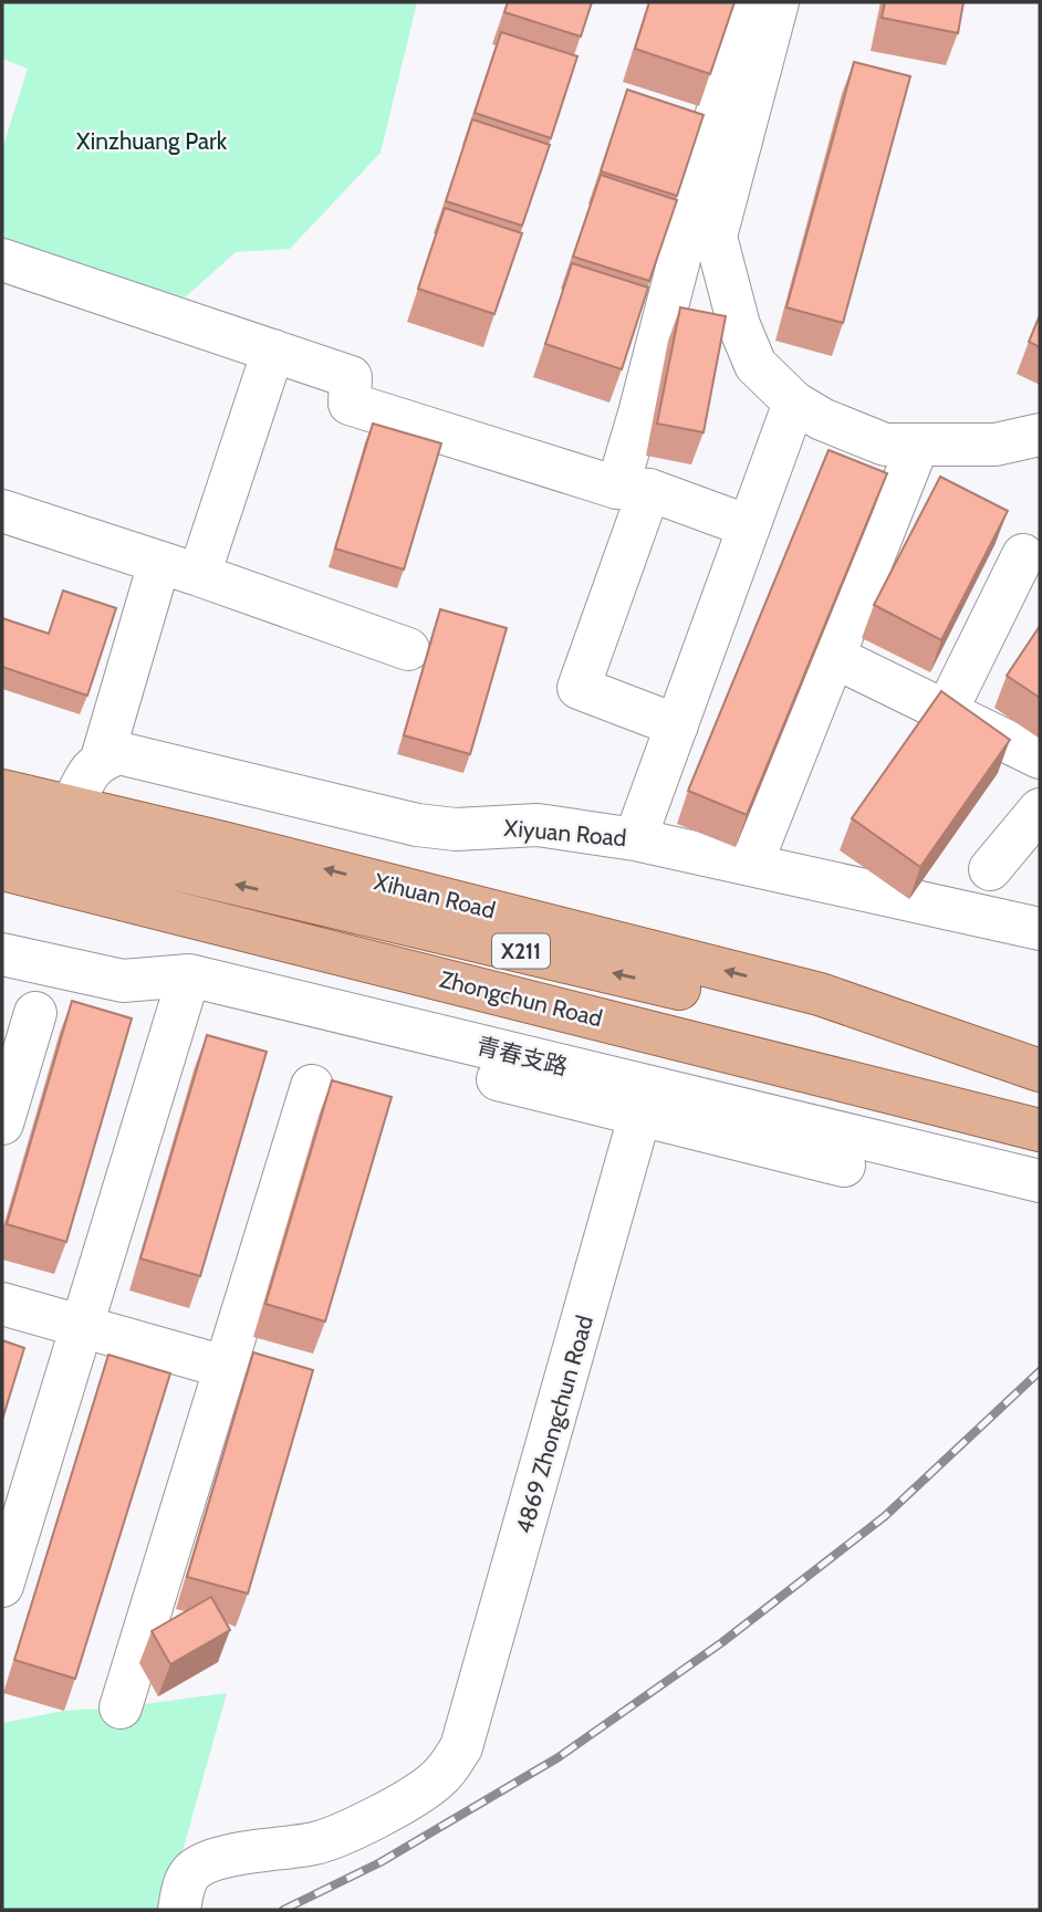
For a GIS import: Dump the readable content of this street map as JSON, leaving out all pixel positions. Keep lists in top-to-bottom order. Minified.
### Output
{"streets":{"main road":["Xihuan Road","X211","Zhongchun Road"],"street":["Xiyuan Road","青春支路","4869 Zhongchun Road"]},"crossings":[["Xihuan Road","Zhongchun Road"]],"parks":["Xinzhuang Park"]}
